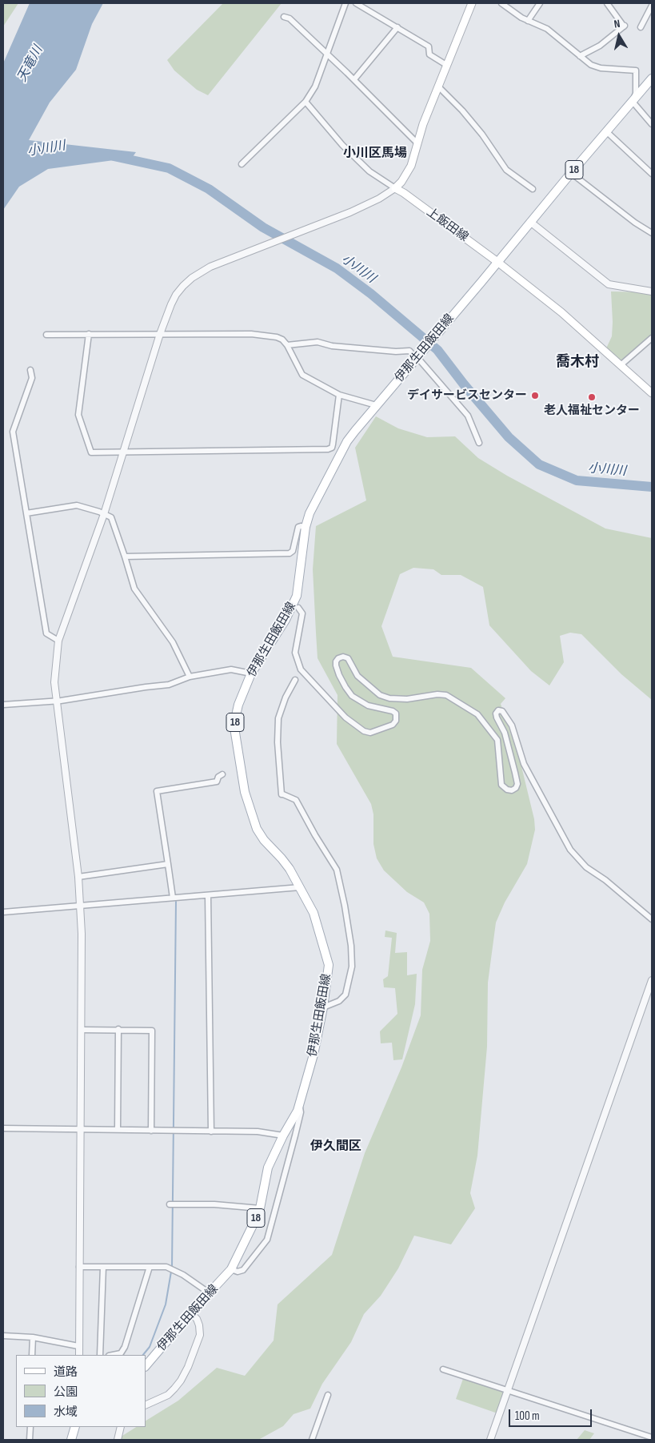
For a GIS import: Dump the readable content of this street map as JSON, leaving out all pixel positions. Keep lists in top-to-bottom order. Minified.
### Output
{"streets":{"main road":["18","上飯田線","伊那生田飯田線"]},"crossings":[["上飯田線","伊那生田飯田線"]],"districts":["小川区馬場","喬木村","伊久間区"],"water":["天竜川","小川川"],"places":["デイサービスセンター","老人福祉センター"],"legend":["道路","公園","水域"],"scale_bar":"100 m","north":"top"}
